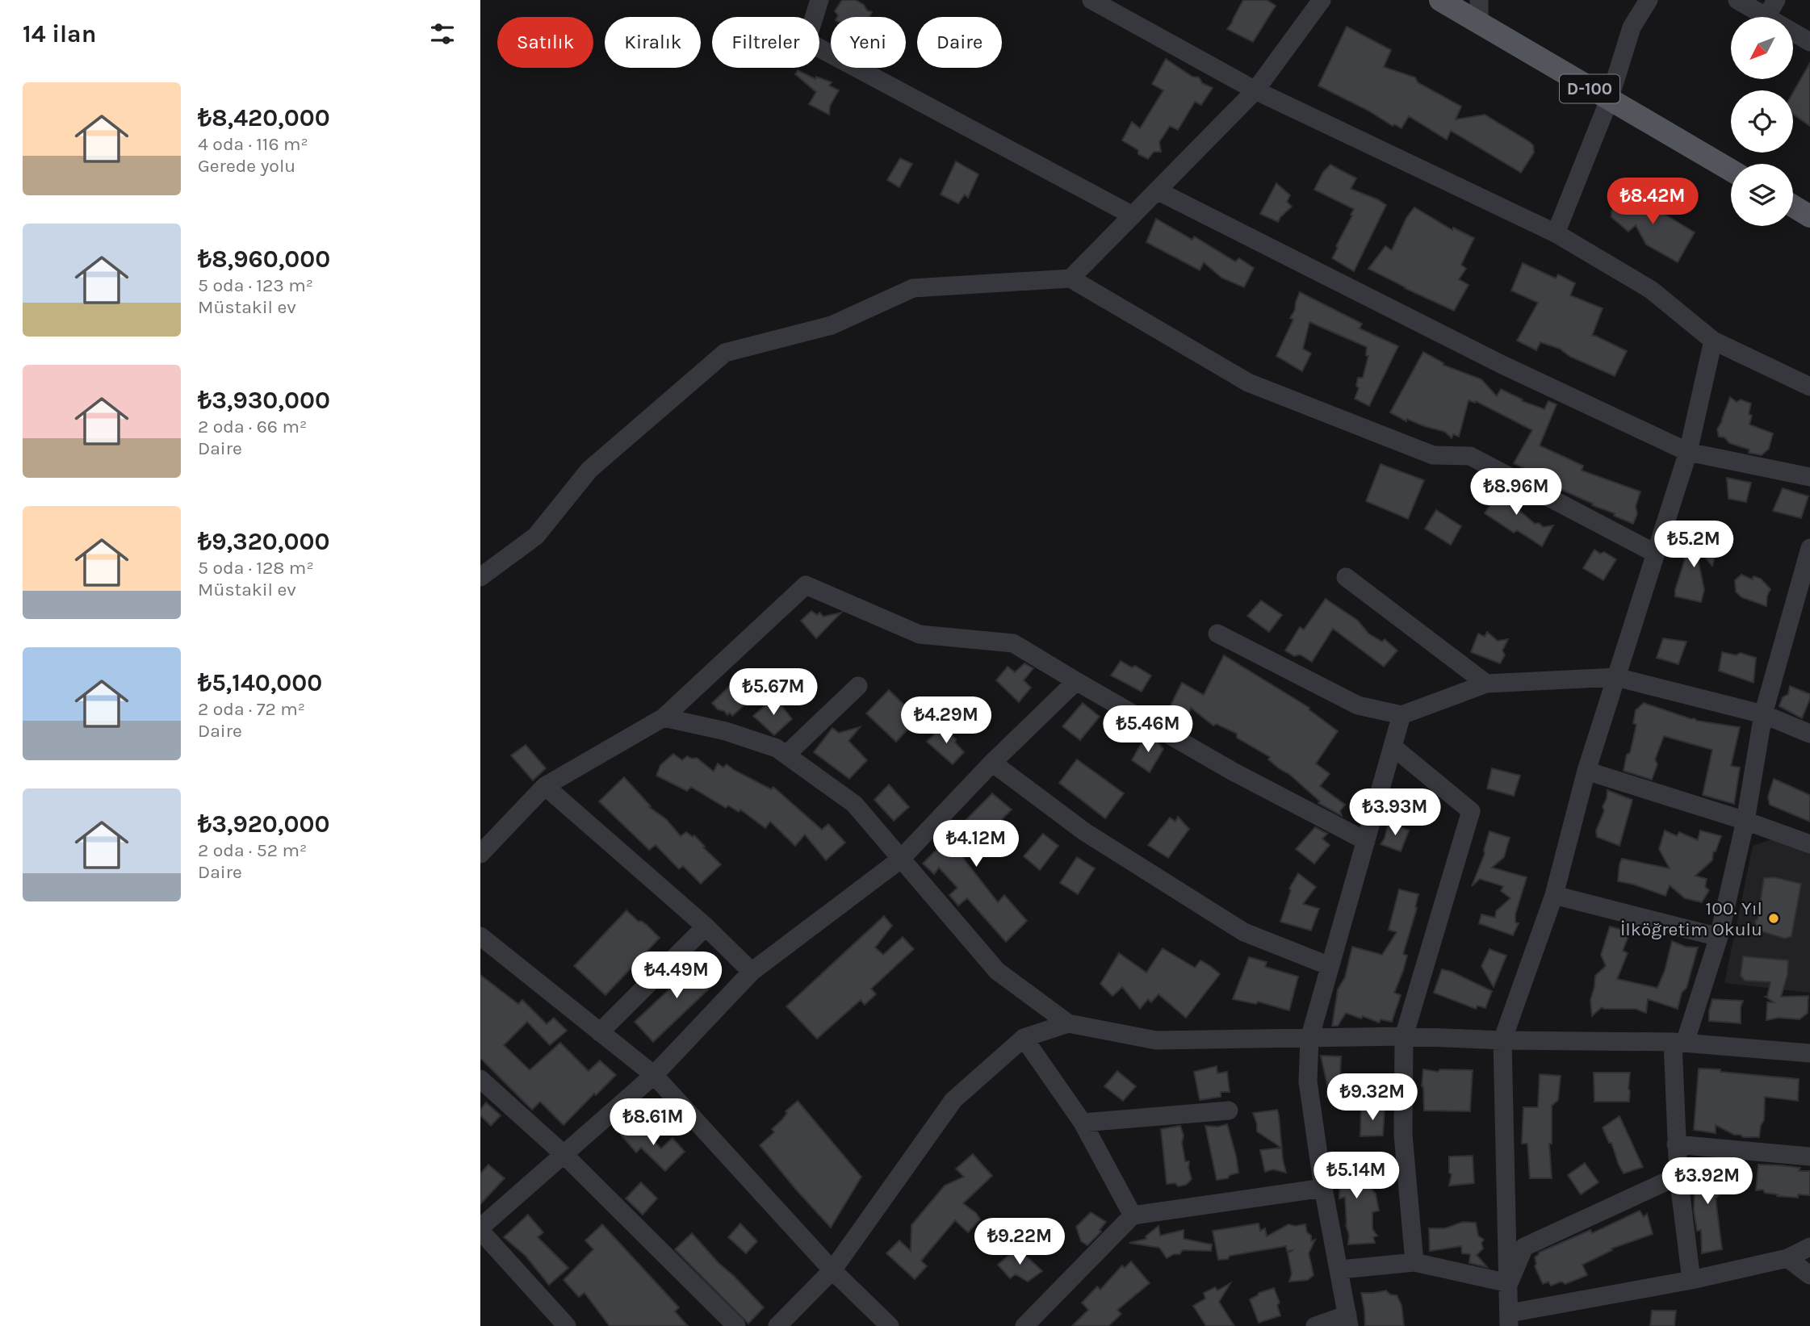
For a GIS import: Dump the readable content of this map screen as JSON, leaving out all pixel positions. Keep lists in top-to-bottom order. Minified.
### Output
{"streets":{"main road":["D-100"]},"places":["100. Yıl İlköğretim Okulu"],"north":"bottom left","page":{"heading":"14 ilan","chip":["Satılık","Kiralık","Filtreler","Yeni","Daire"],"list":[{"name":"₺8,420,000","note":"4 oda · 116 m² · Gerede yolu"},{"name":"₺8,960,000","note":"5 oda · 123 m² · Müstakil ev"},{"name":"₺3,930,000","note":"2 oda · 66 m² · Daire"},{"name":"₺9,320,000","note":"5 oda · 128 m² · Müstakil ev"},{"name":"₺5,140,000","note":"2 oda · 72 m² · Daire"},{"name":"₺3,920,000","note":"2 oda · 52 m² · Daire"}],"price":["₺8.42M","₺8.96M","₺5.2M","₺5.67M","₺4.29M","₺5.46M","₺3.93M","₺4.12M","₺4.49M","₺9.32M","₺8.61M","₺5.14M","₺3.92M","₺9.22M"]}}
